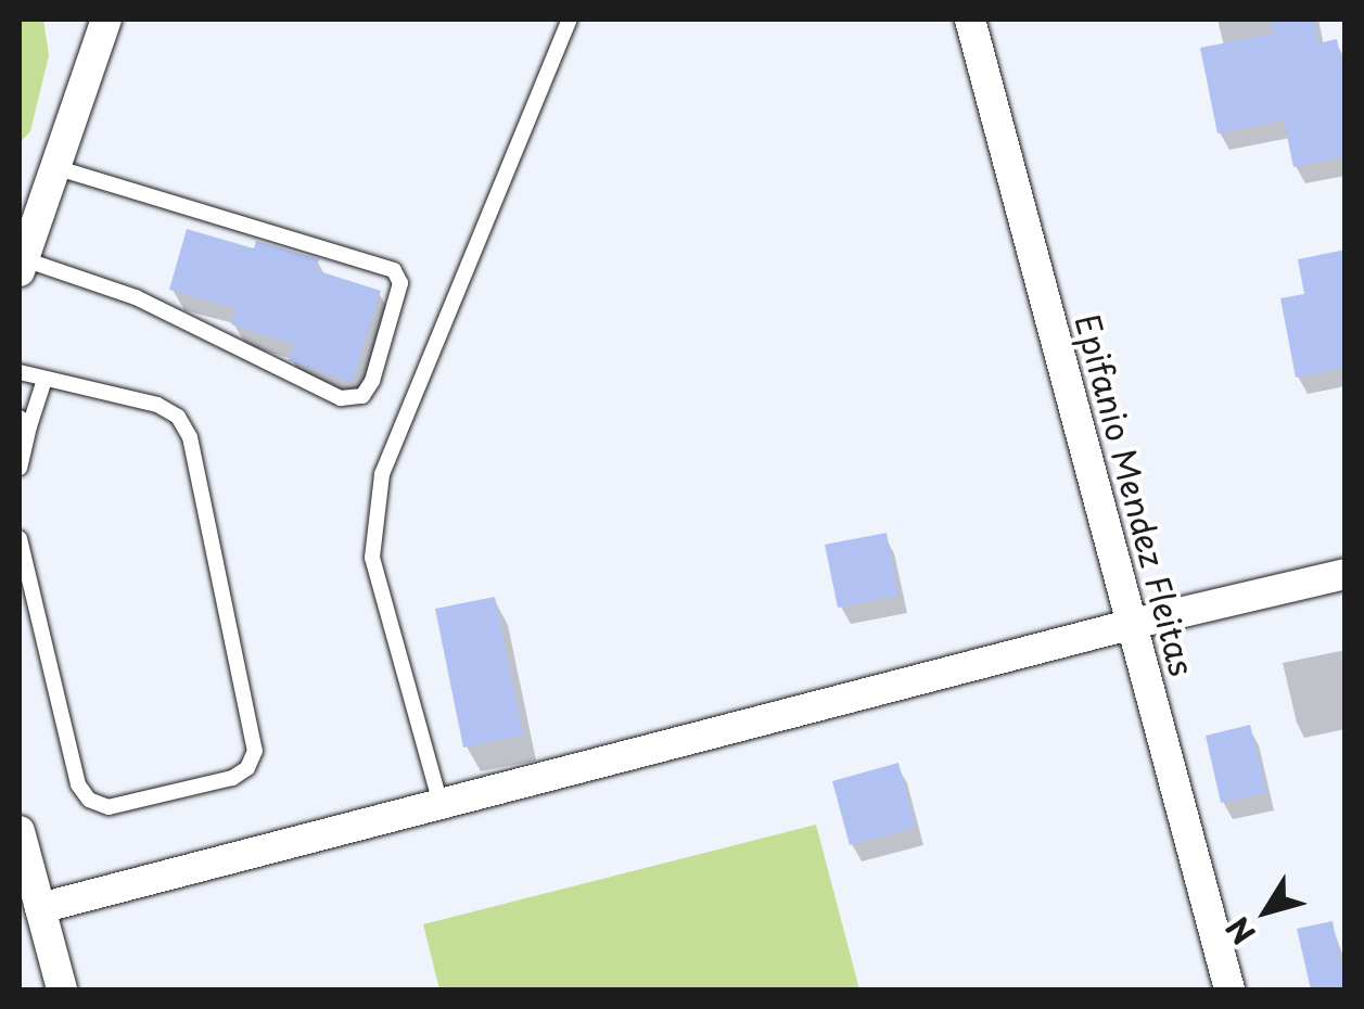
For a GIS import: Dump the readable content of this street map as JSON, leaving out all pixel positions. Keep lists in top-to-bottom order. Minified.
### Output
{"streets":{"street":["Epifanio Mendez Fleitas"]},"north":"bottom left"}
